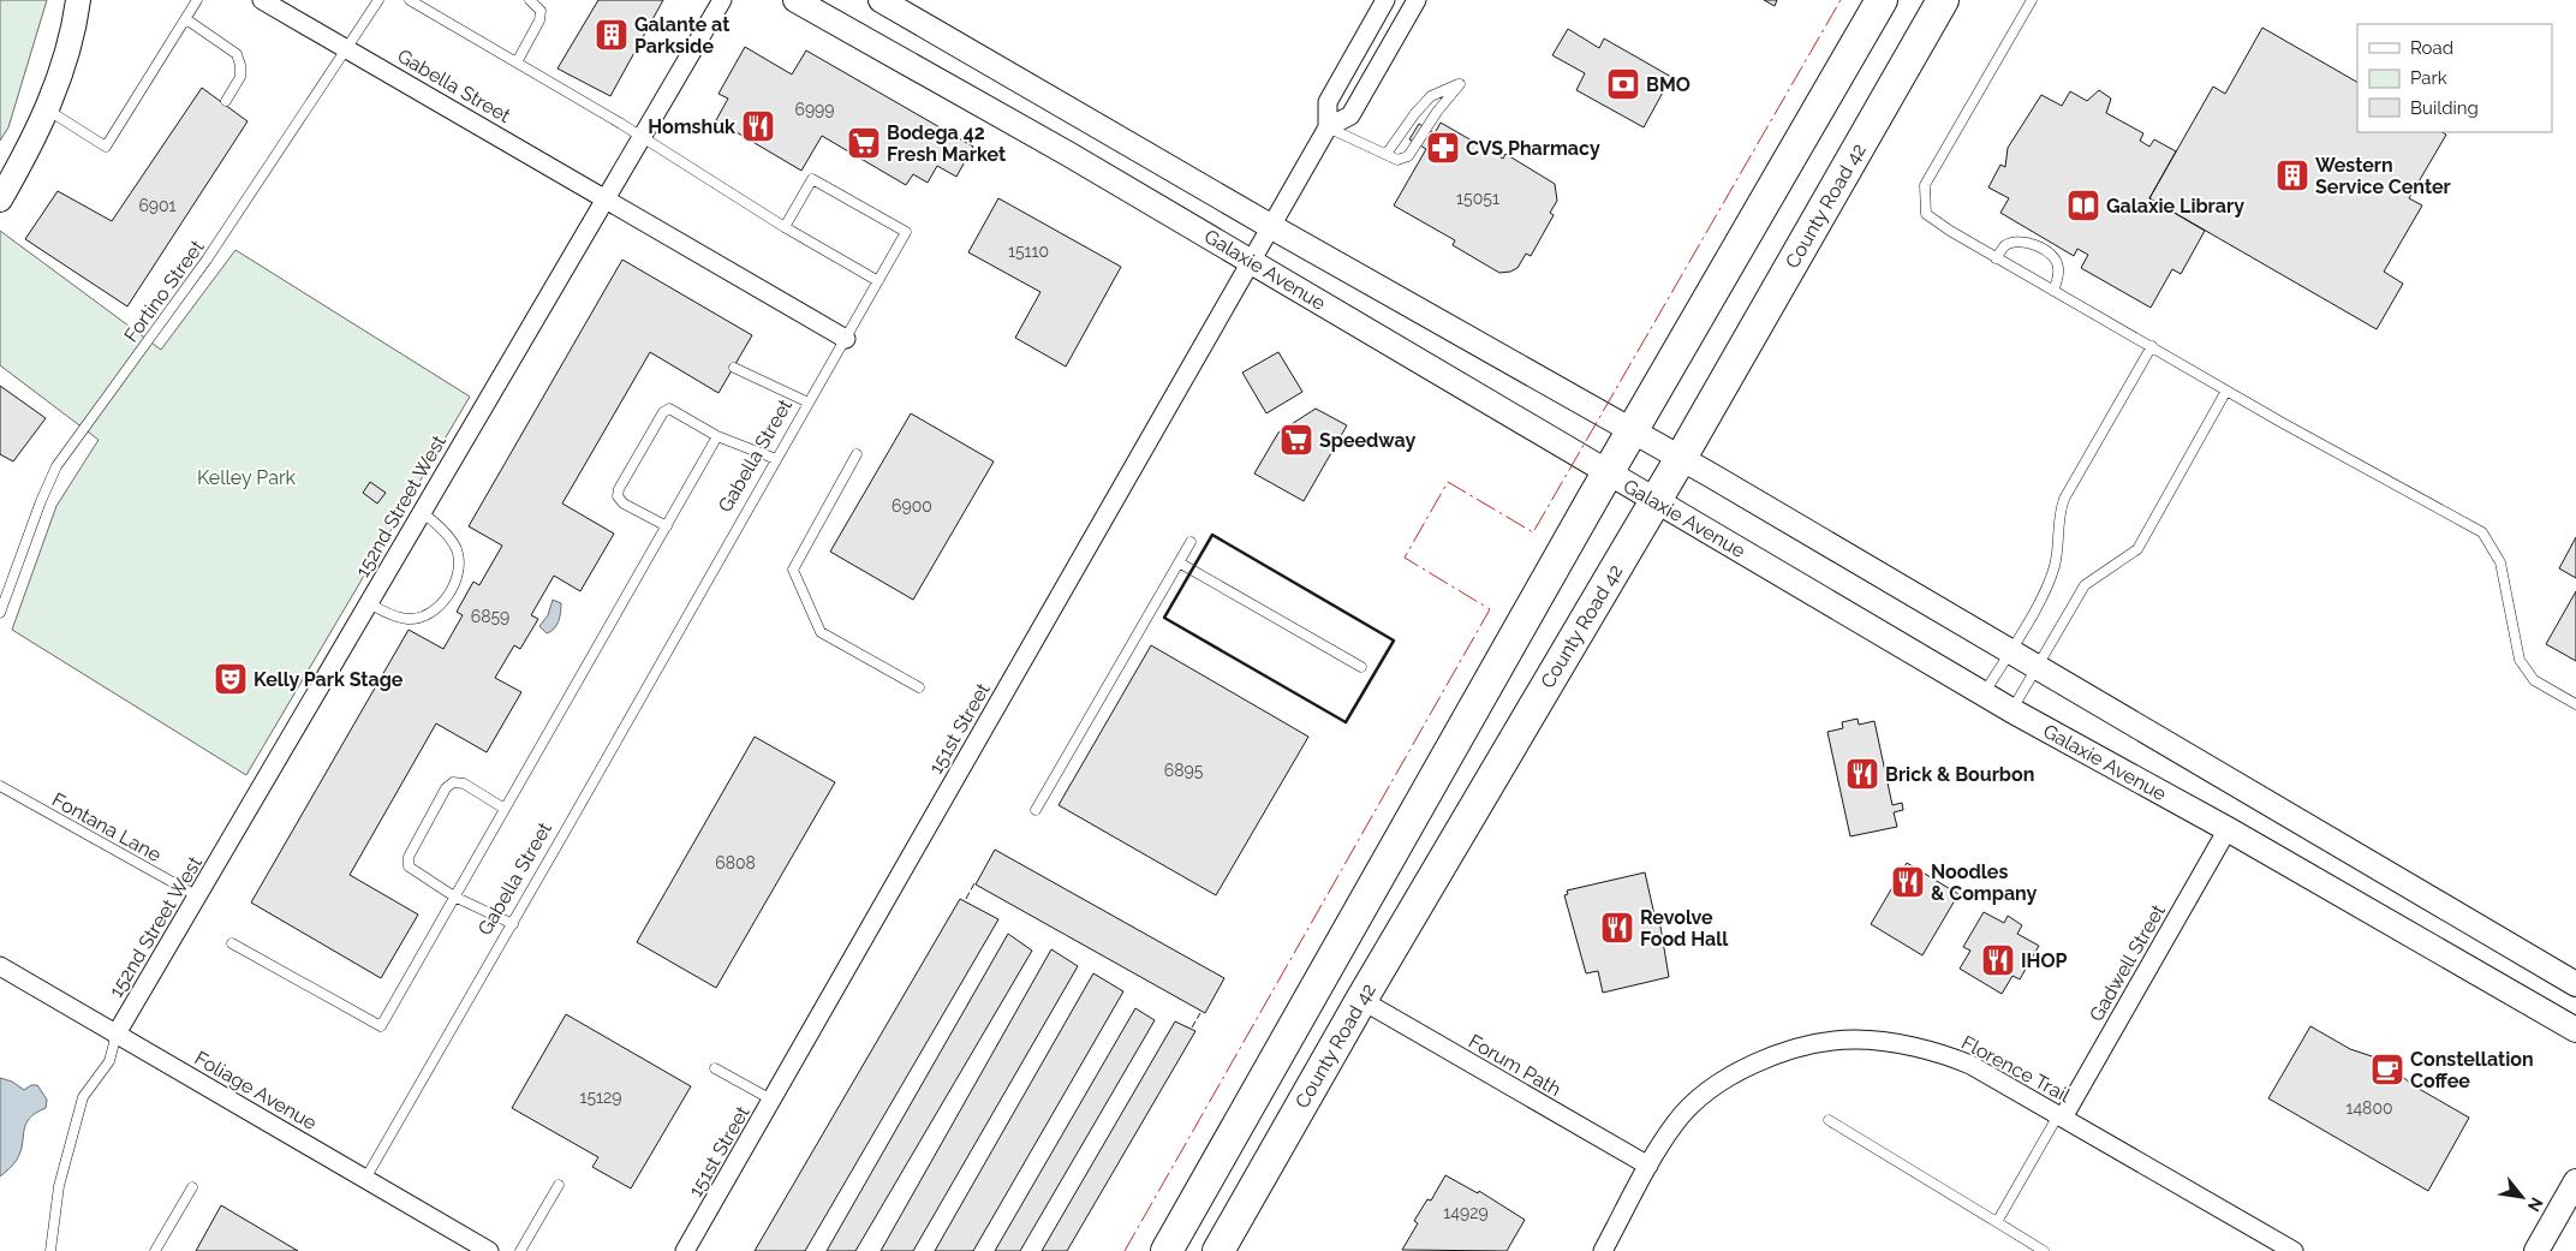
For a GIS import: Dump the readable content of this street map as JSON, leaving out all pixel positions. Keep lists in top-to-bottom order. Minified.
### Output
{"streets":{"highway":["County Road 42"],"street":["Gabella Street","Galaxie Avenue","152nd Street West","151st Street","Gadwell Street","Forum Path","Florence Trail","Foliage Avenue"],"lane":["Fortino Street","Fontana Lane"]},"crossings":[["Gabella Street","Fortino Street"],["Gabella Street","152nd Street West"],["Gabella Street","Foliage Avenue"],["County Road 42","Galaxie Avenue"],["County Road 42","Forum Path"],["Galaxie Avenue","151st Street"],["Galaxie Avenue","Gadwell Street"],["152nd Street West","Fontana Lane"],["152nd Street West","Foliage Avenue"],["Gadwell Street","Florence Trail"],["Forum Path","Florence Trail"]],"parks":["Kelley Park"],"places":{"building":["Galante at Parkside","Western Service Center"],"bank":["BMO"],"restaurant":["Homshuk","Brick & Bourbon","Noodles & Company","Revolve Food Hall","IHOP"],"supermarket":["Bodega 42 Fresh Market","Speedway"],"pharmacy":["CVS Pharmacy"],"library":["Galaxie Library"],"theatre":["Kelly Park Stage"],"cafe":["Constellation Coffee"]},"house_numbers":["6999","15051","6901","15110","6900","6859","6895","6808","15129","14800","14929"],"legend":["Road","Park","Building"],"north":"bottom right"}
